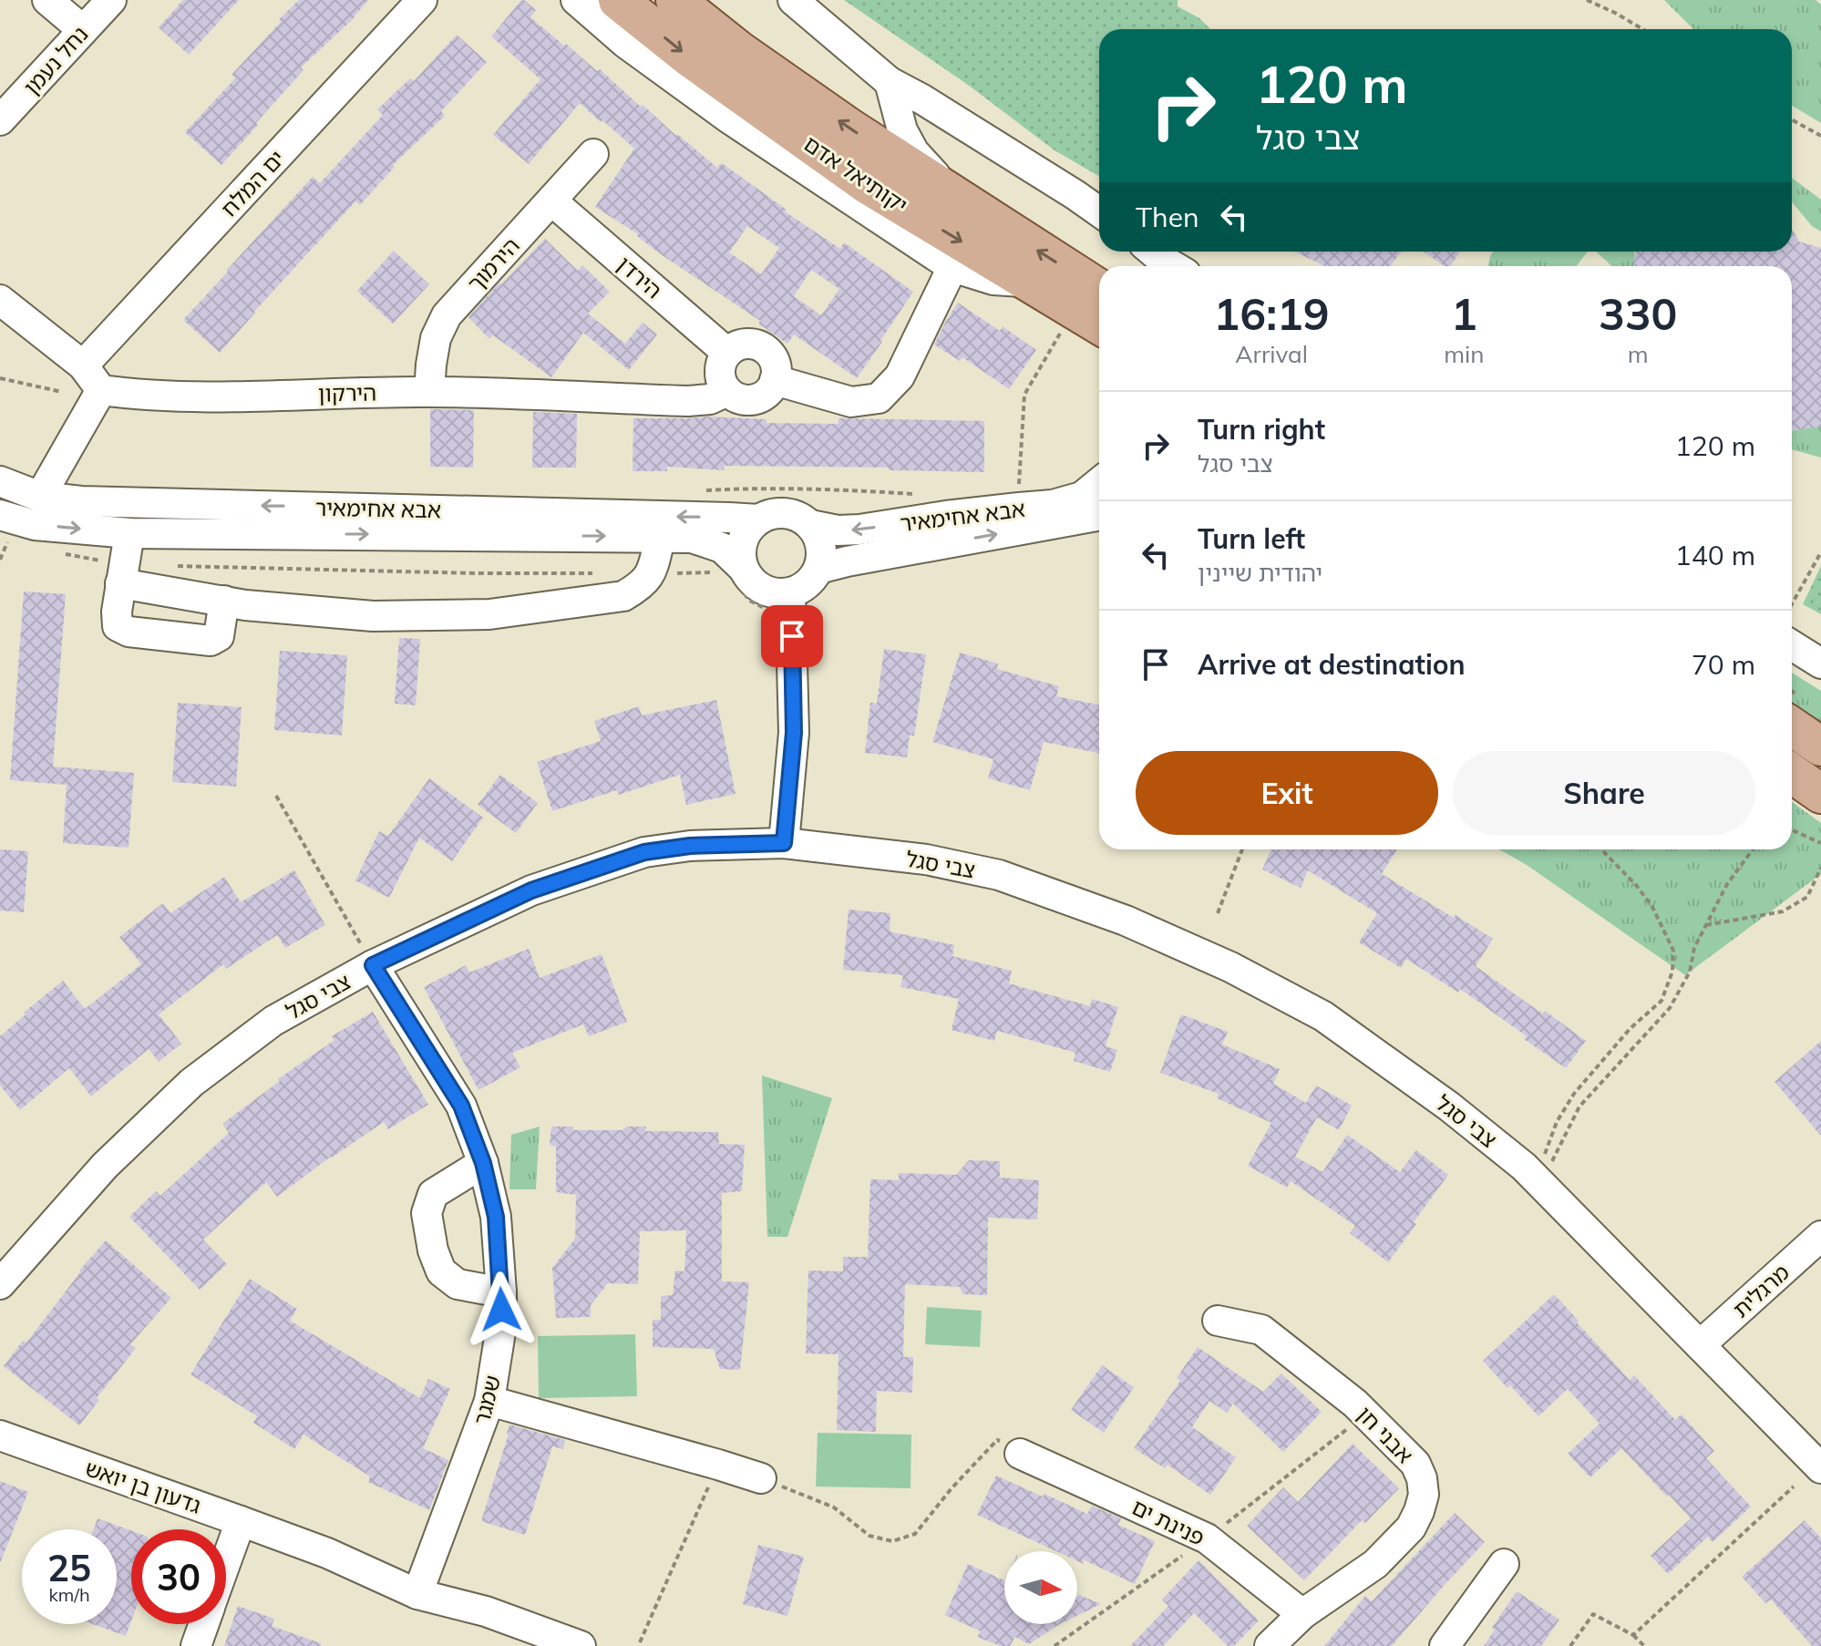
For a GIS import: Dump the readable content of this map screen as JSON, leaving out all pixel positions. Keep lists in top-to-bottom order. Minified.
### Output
{"streets":{"main road":["יקותיאל אדם"],"street":["נחל נעמן","ים המלח","הירמוך","הירדן","הירקון","אבא אחימאיר","צבי סגל","מרגלית","שמגר","אבני חן","גדעון בן יואש","פנינת ים"]},"crossings":[["הירמוך","הירדן"],["הירמוך","הירקון"],["הירדן","הירקון"],["צבי סגל","מרגלית"],["צבי סגל","שמגר"],["שמגר","גדעון בן יואש"],["אבני חן","פנינת ים"]],"north":"right","page":{"turn":["120 m","צבי סגל"],"then":"Then","eta":["16:19","Arrival","1","min","330","m"],"list":[{"name":"Turn right","note":"צבי סגל","value":"120 m"},{"name":"Turn left","note":"יהודית שיינין","value":"140 m"},{"name":"Arrive at destination","value":"70 m"}],"buttons":["Exit","Share"],"speed":"25 km/h","limit":"30"}}
